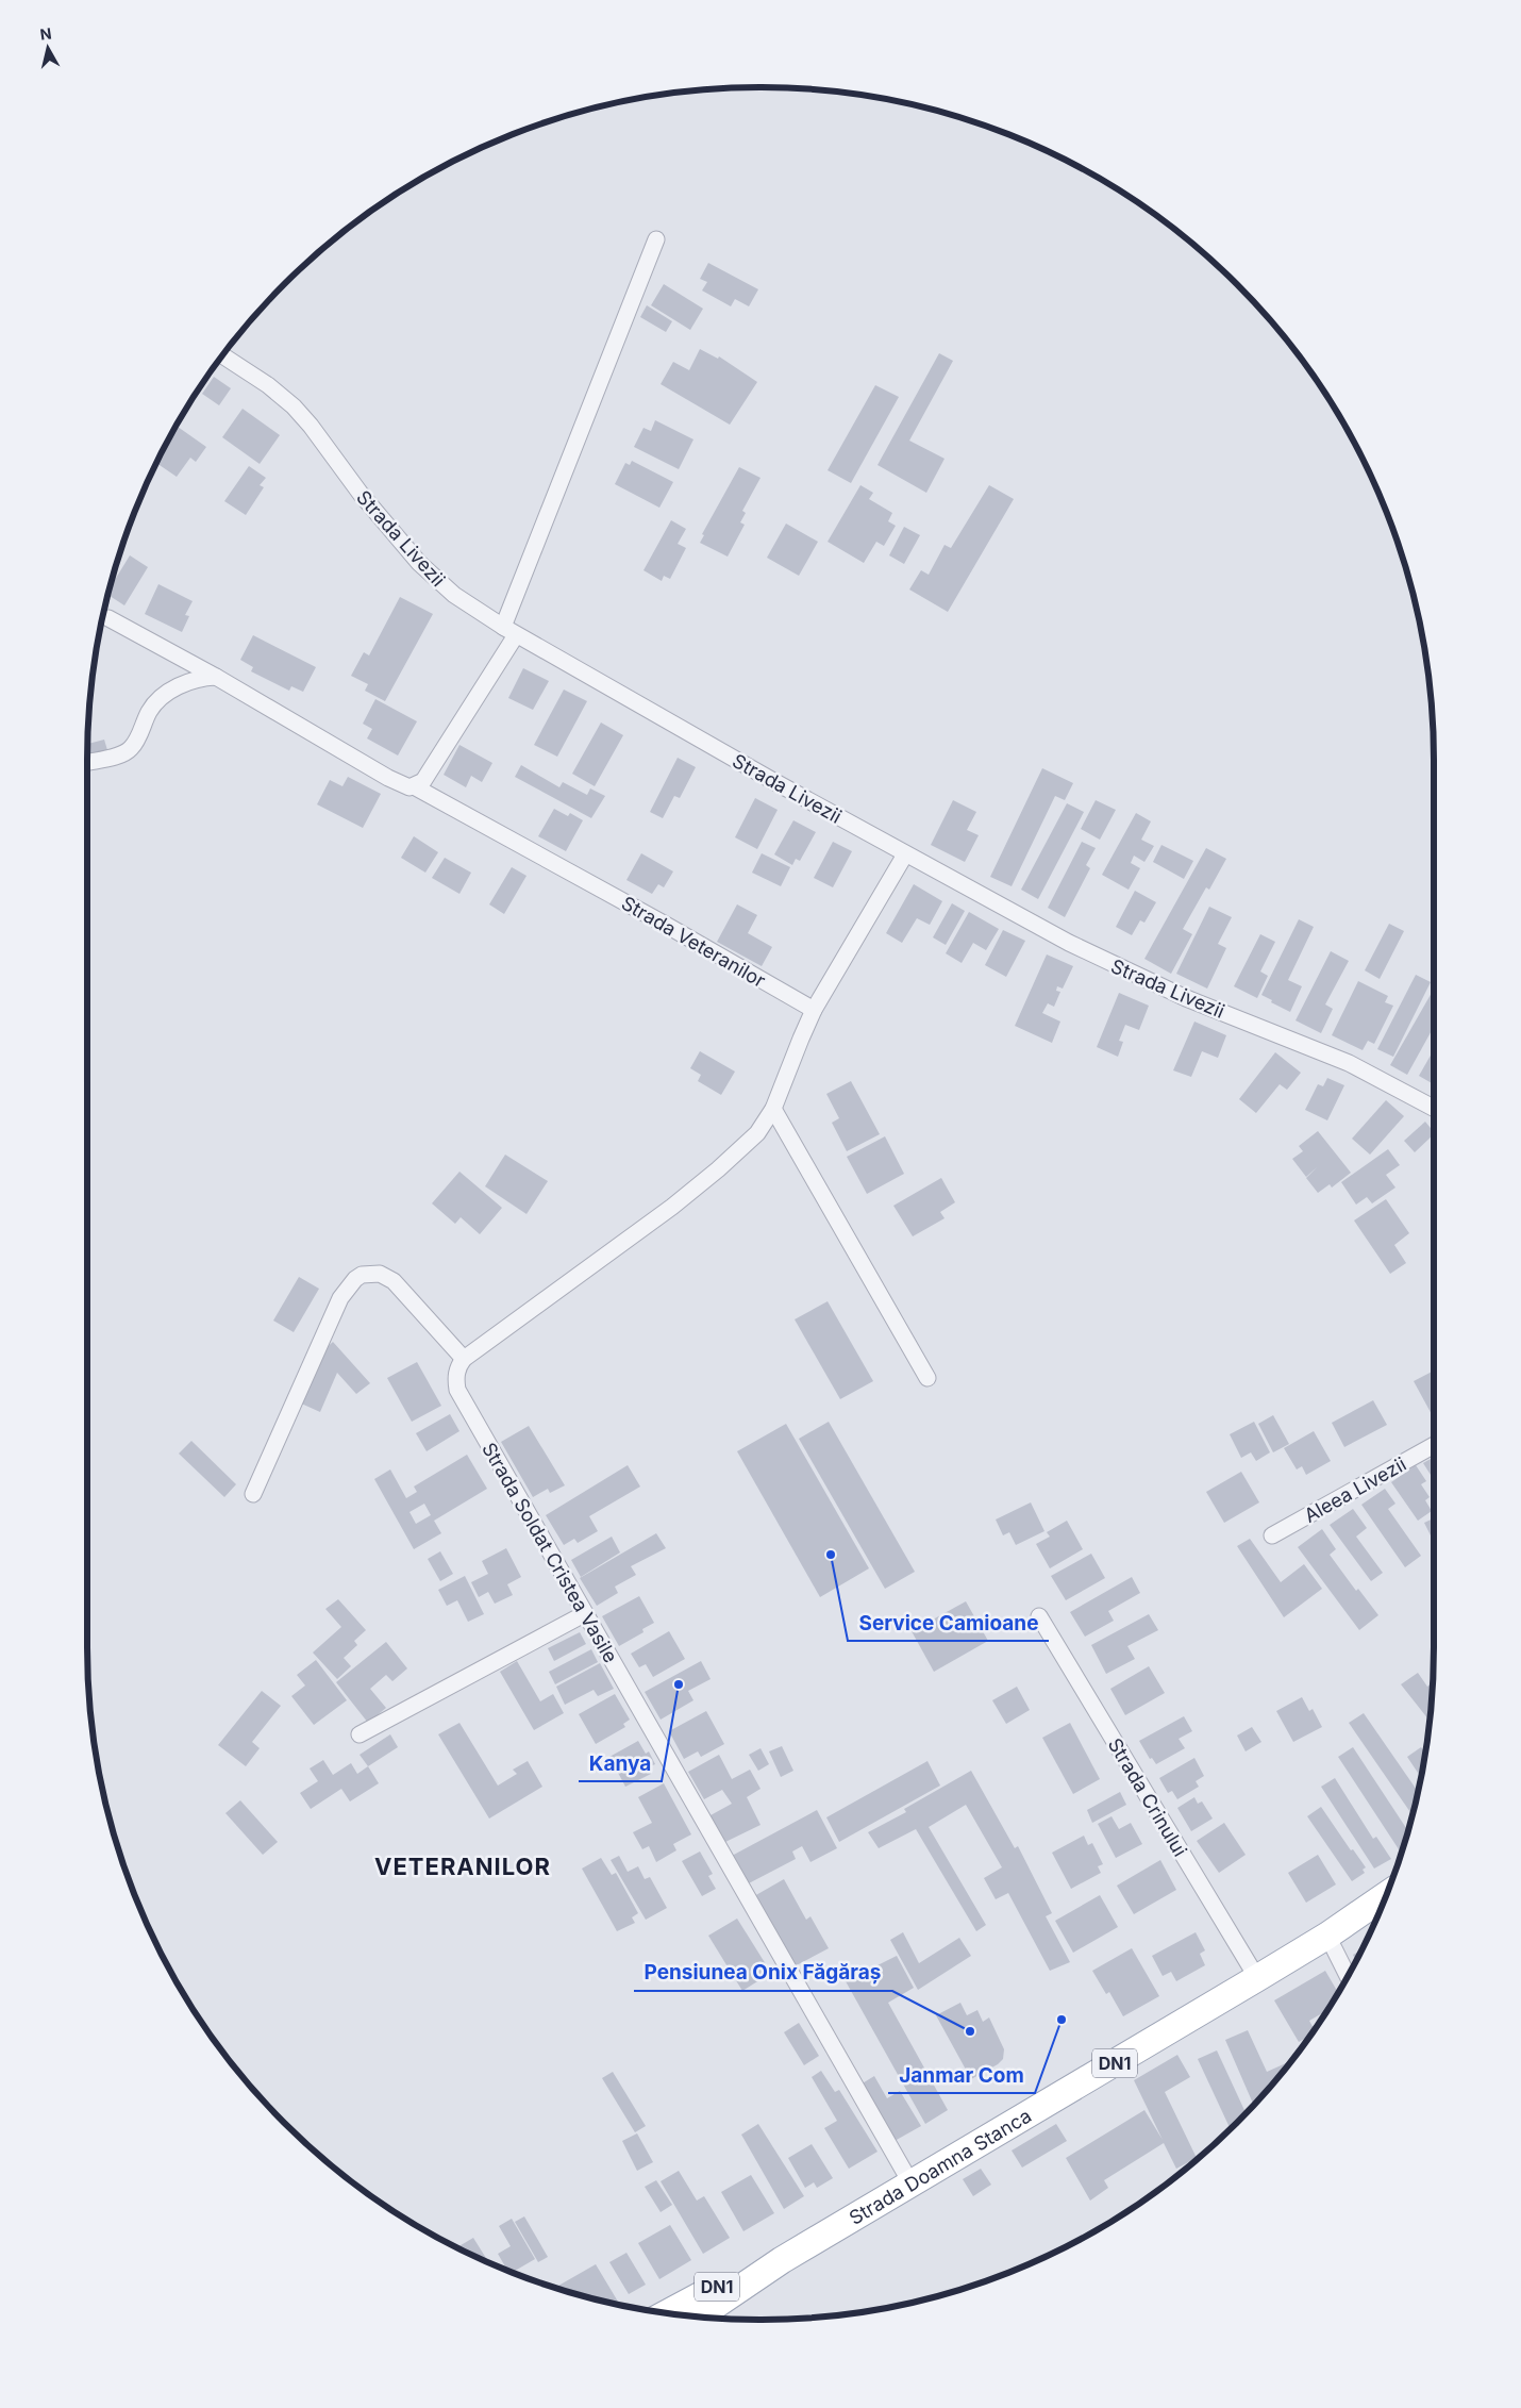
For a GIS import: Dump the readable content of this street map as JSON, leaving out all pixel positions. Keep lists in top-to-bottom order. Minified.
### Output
{"streets":{"main road":["DN1","Strada Doamna Stanca"],"street":["Strada Livezii","Strada Veteranilor","Aleea Livezii","Strada Soldat Cristea Vasile","Strada Crinului"]},"crossings":[["Strada Soldat Cristea Vasile","Strada Doamna Stanca"],["Strada Crinului","Strada Doamna Stanca"]],"districts":["VETERANILOR"],"places":["Service Camioane","Kanya","Janmar Com","Pensiunea Onix Făgăraș"],"north":"top"}
